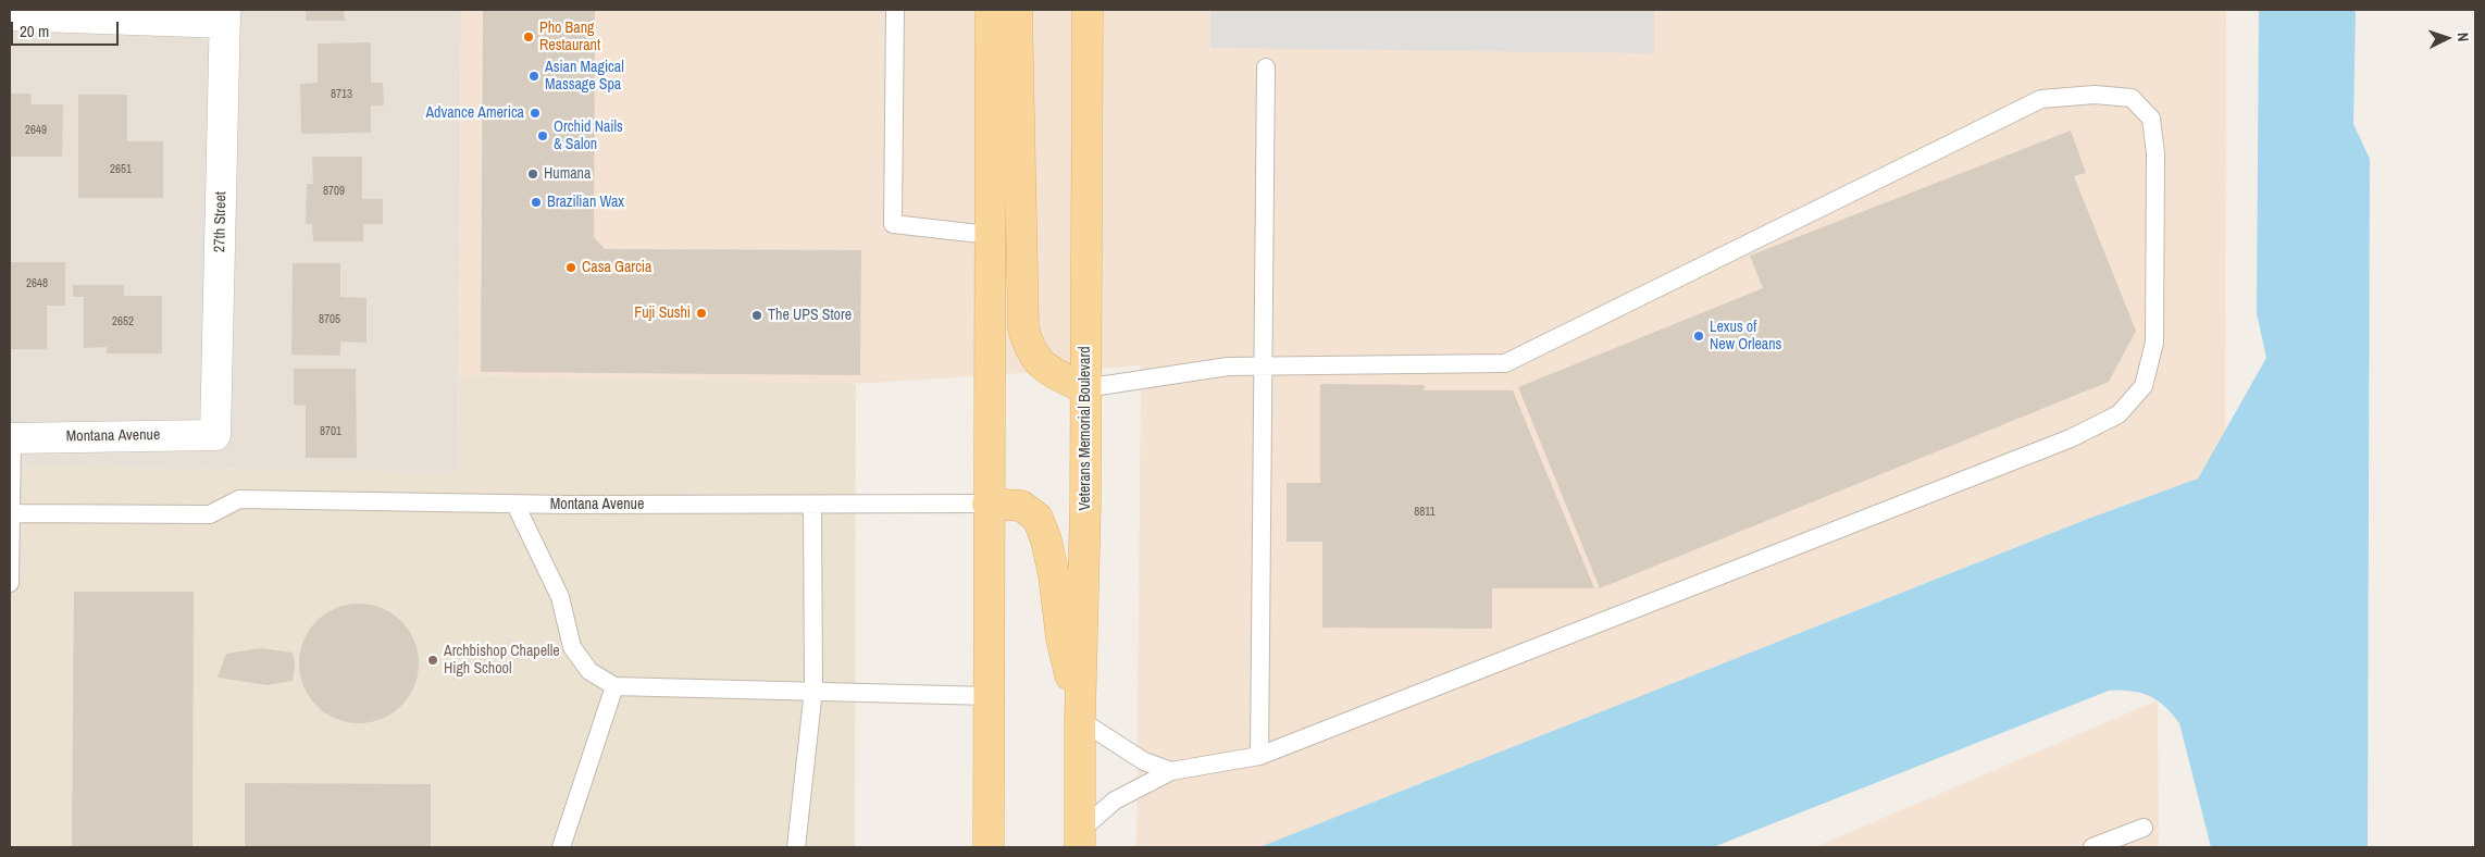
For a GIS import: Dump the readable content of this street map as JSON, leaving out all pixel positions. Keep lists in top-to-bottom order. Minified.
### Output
{"streets":{"main road":["Veterans Memorial Boulevard"],"street":["27th Street","Montana Avenue"]},"crossings":[["27th Street","Montana Avenue"]],"places":["Pho Bang Restaurant","Asian Magical Massage Spa","Advance America","Orchid Nails & Salon","Humana","Brazilian Wax","Casa Garcia","Fuji Sushi","The UPS Store","Lexus of New Orleans","Archbishop Chapelle High School"],"house_numbers":["8713","2649","2651","8709","2648","8705","2652","8701","8811"],"scale_bar":"20 m","north":"right"}
